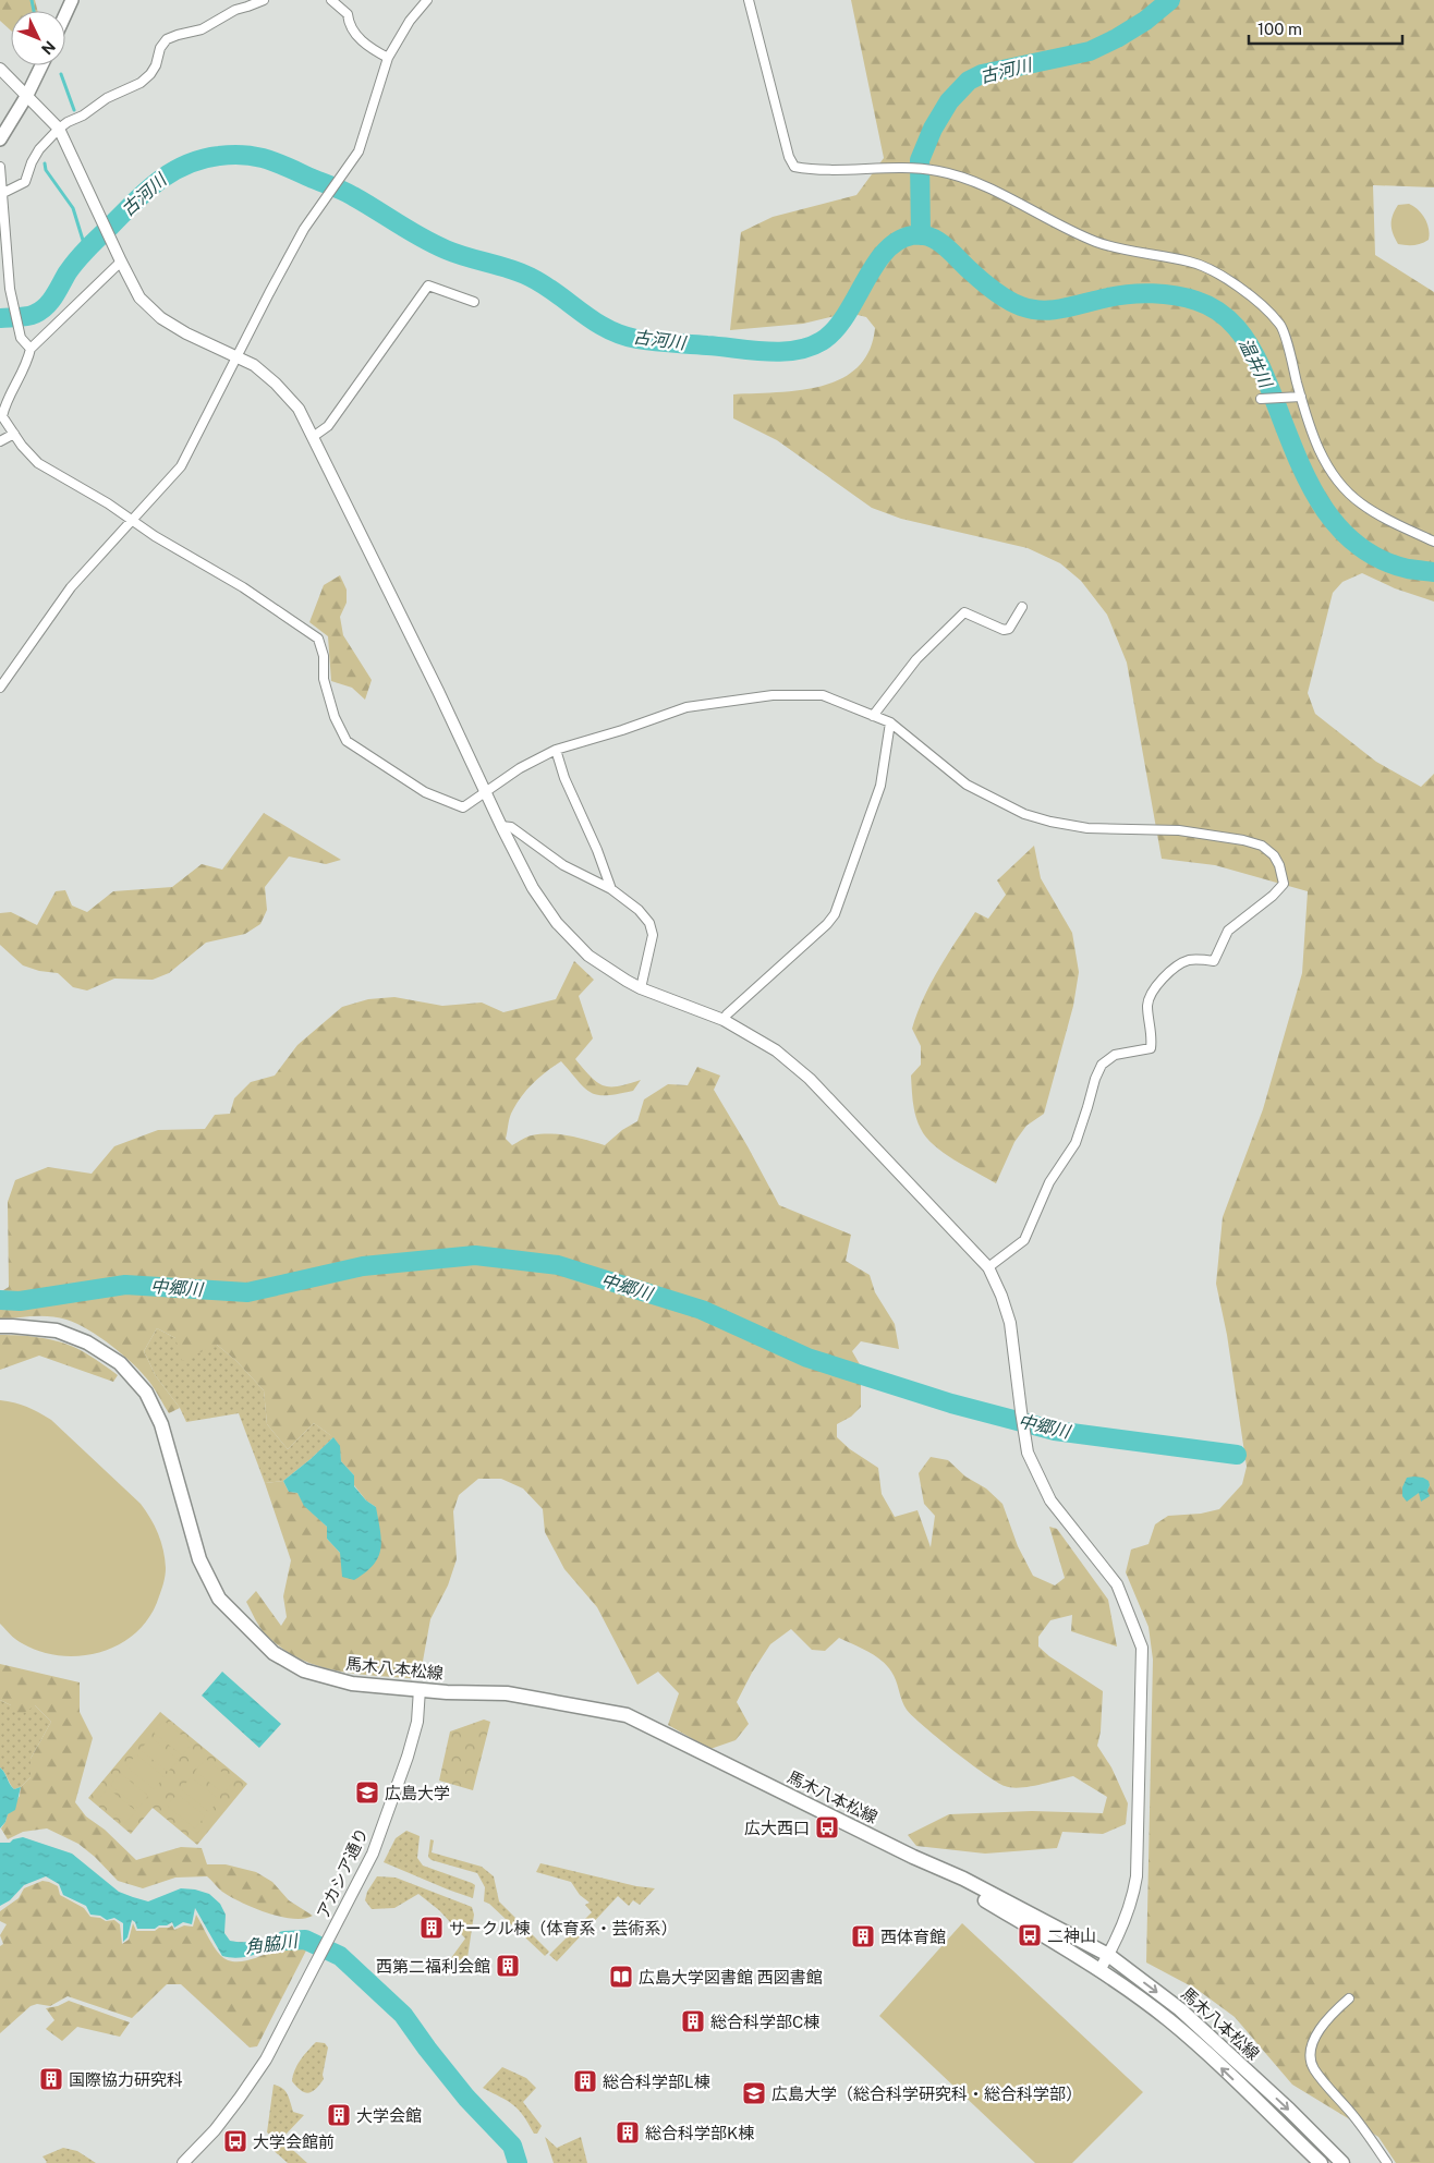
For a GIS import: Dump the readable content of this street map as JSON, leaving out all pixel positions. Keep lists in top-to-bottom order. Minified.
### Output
{"streets":{"main road":["馬木八本松線"],"street":["アカシア通り"]},"crossings":[["馬木八本松線","アカシア通り"]],"water":["古河川","温井川","中郷川","角脇川"],"places":{"school or university":["広島大学","広島大学（総合科学研究科・総合科学部）"],"bus stop":["広大西口","二神山","大学会館前"],"building":["サークル棟（体育系・芸術系）","西体育館","西第二福利会館","総合科学部C棟","国際協力研究科","総合科学部L棟","大学会館","総合科学部K棟"],"library":["広島大学図書館 西図書館"]},"scale_bar":"100 m","north":"bottom right"}
